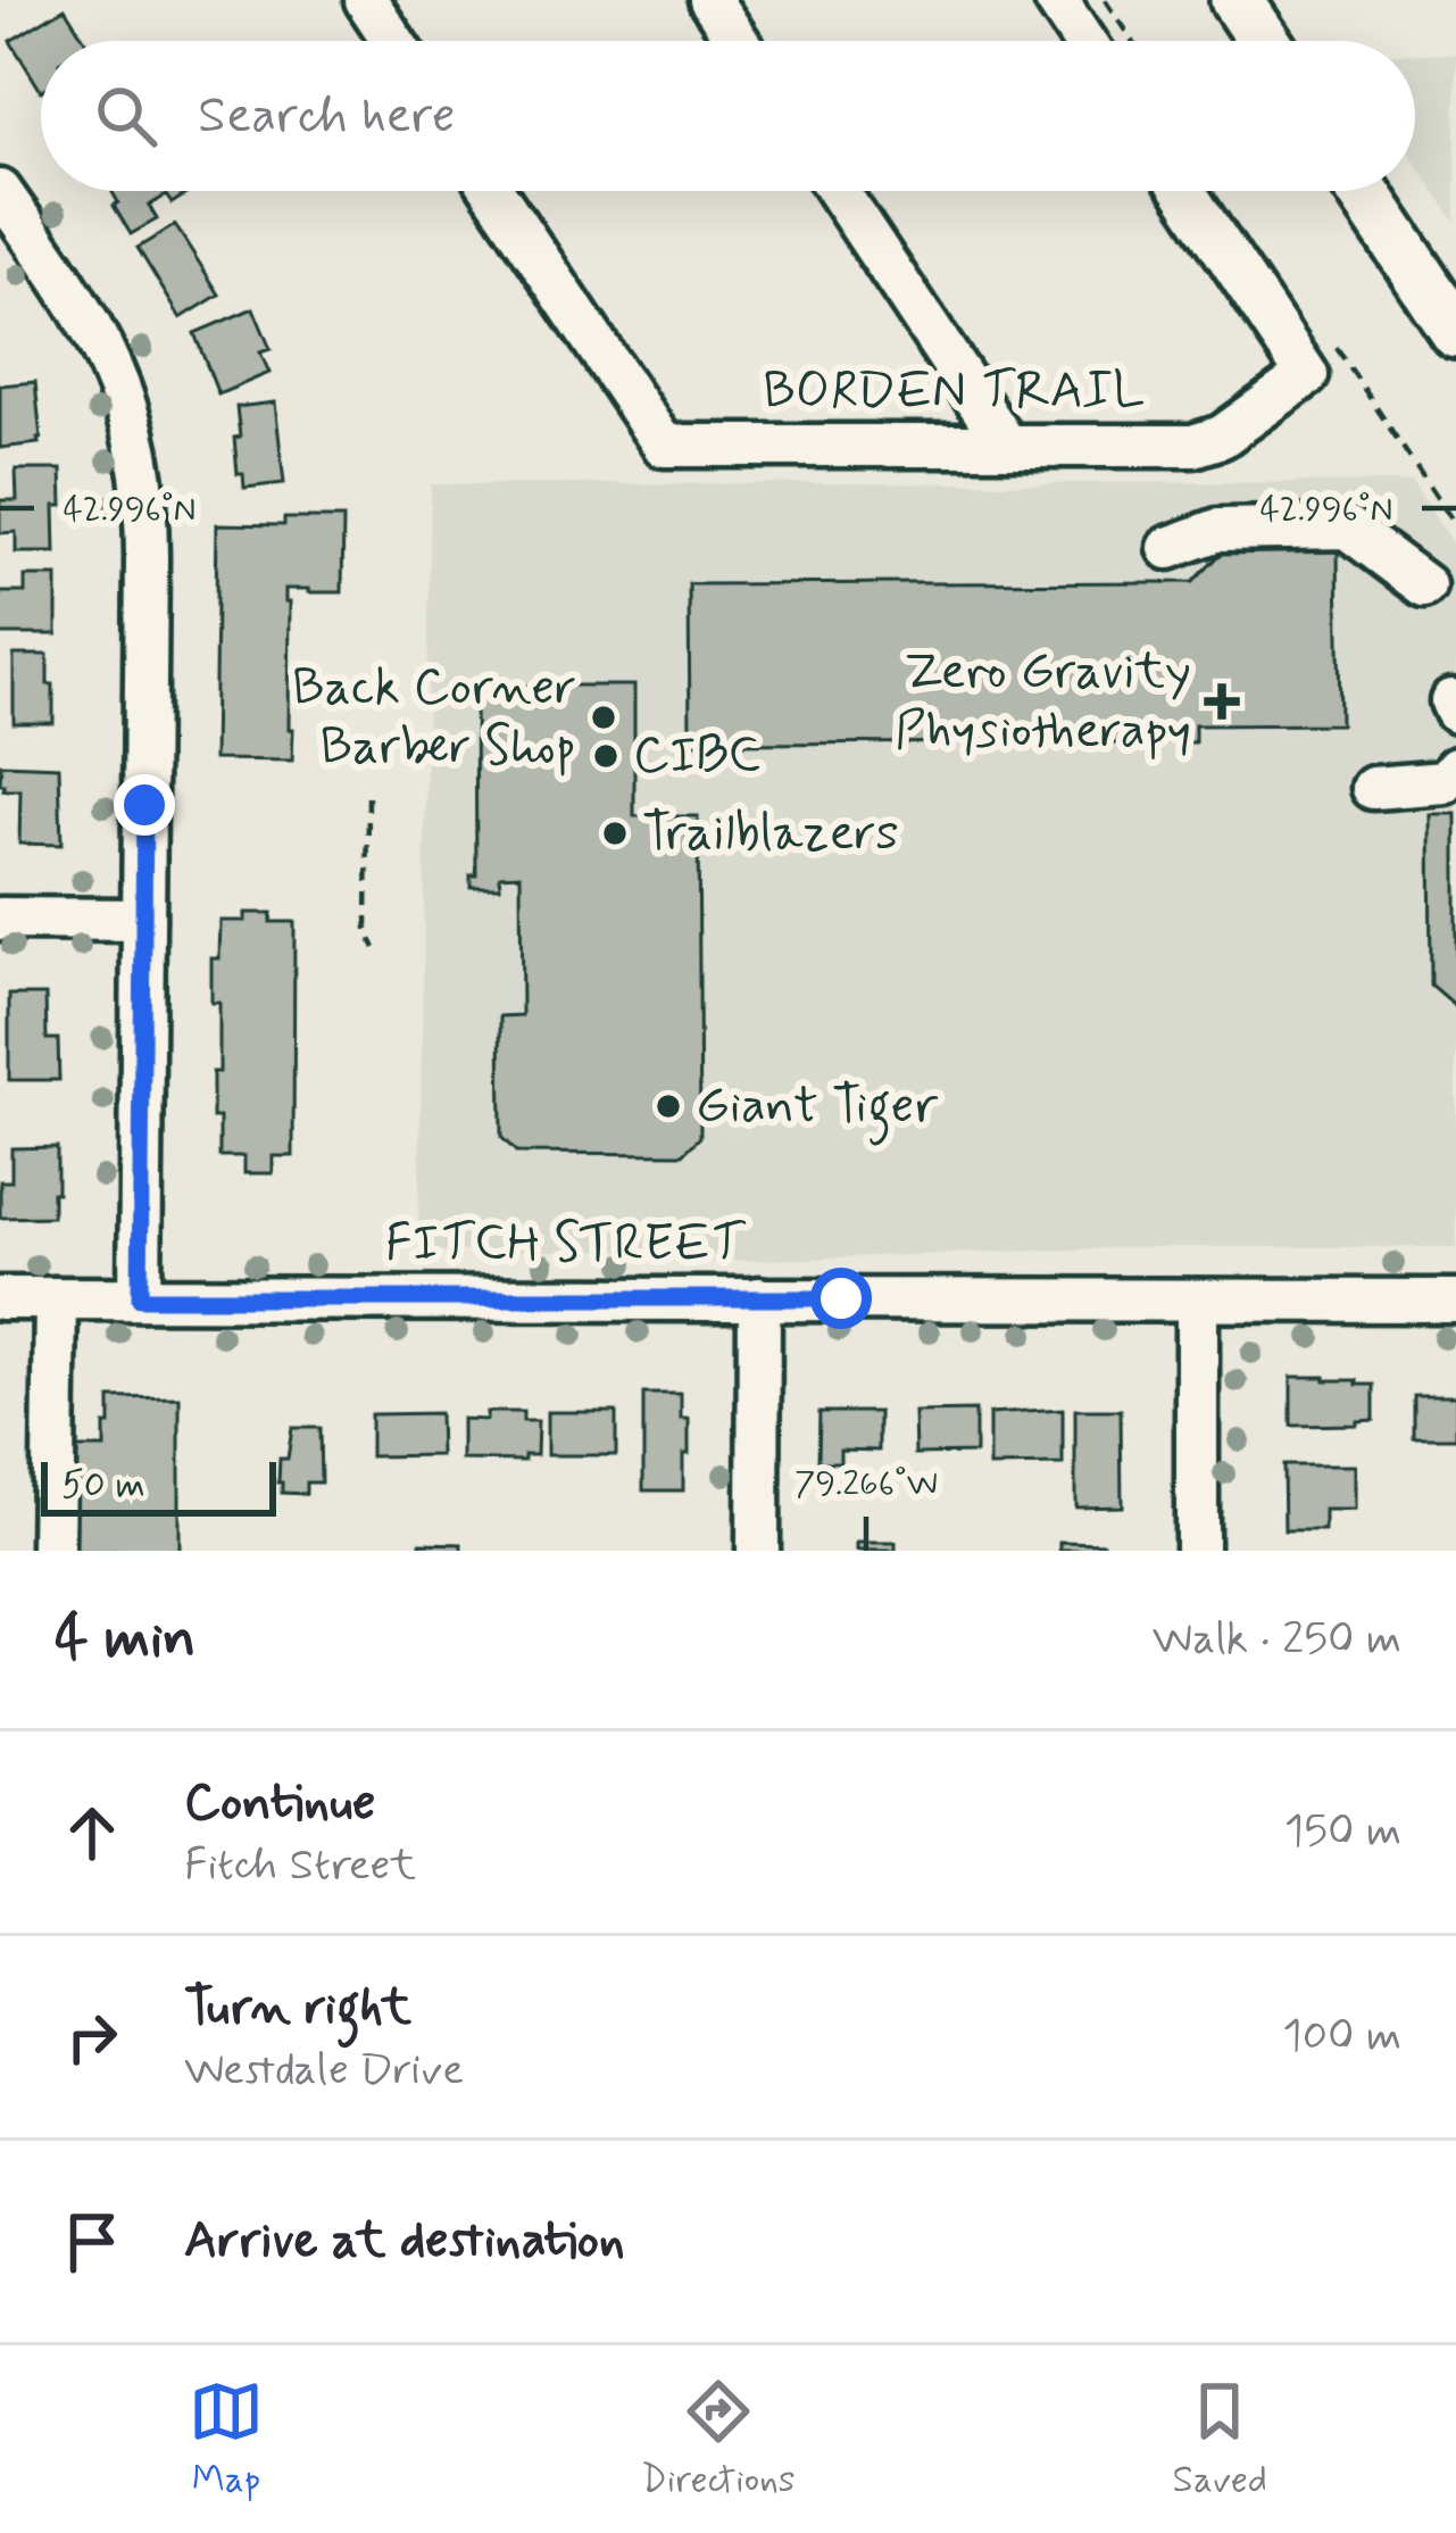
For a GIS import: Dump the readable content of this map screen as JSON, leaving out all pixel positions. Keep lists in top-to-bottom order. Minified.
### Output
{"streets":{"street":["BORDEN TRAIL","FITCH STREET"]},"places":{"health":["Zero Gravity Physiotherapy"],"other":["Back Corner Barber Shop","CIBC","Trailblazers","Giant Tiger"]},"scale_bar":"50 m","page":{"search":"Search here","scale":"50 m","heading":["4 min","Walk · 250 m"],"list":[["Continue","Fitch Street","150 m"],["Turn right","Westdale Drive","100 m"],"Arrive at destination"],"nav":["Map","Directions","Saved"]},"coordinates":["42.996°N","79.266°W"]}
